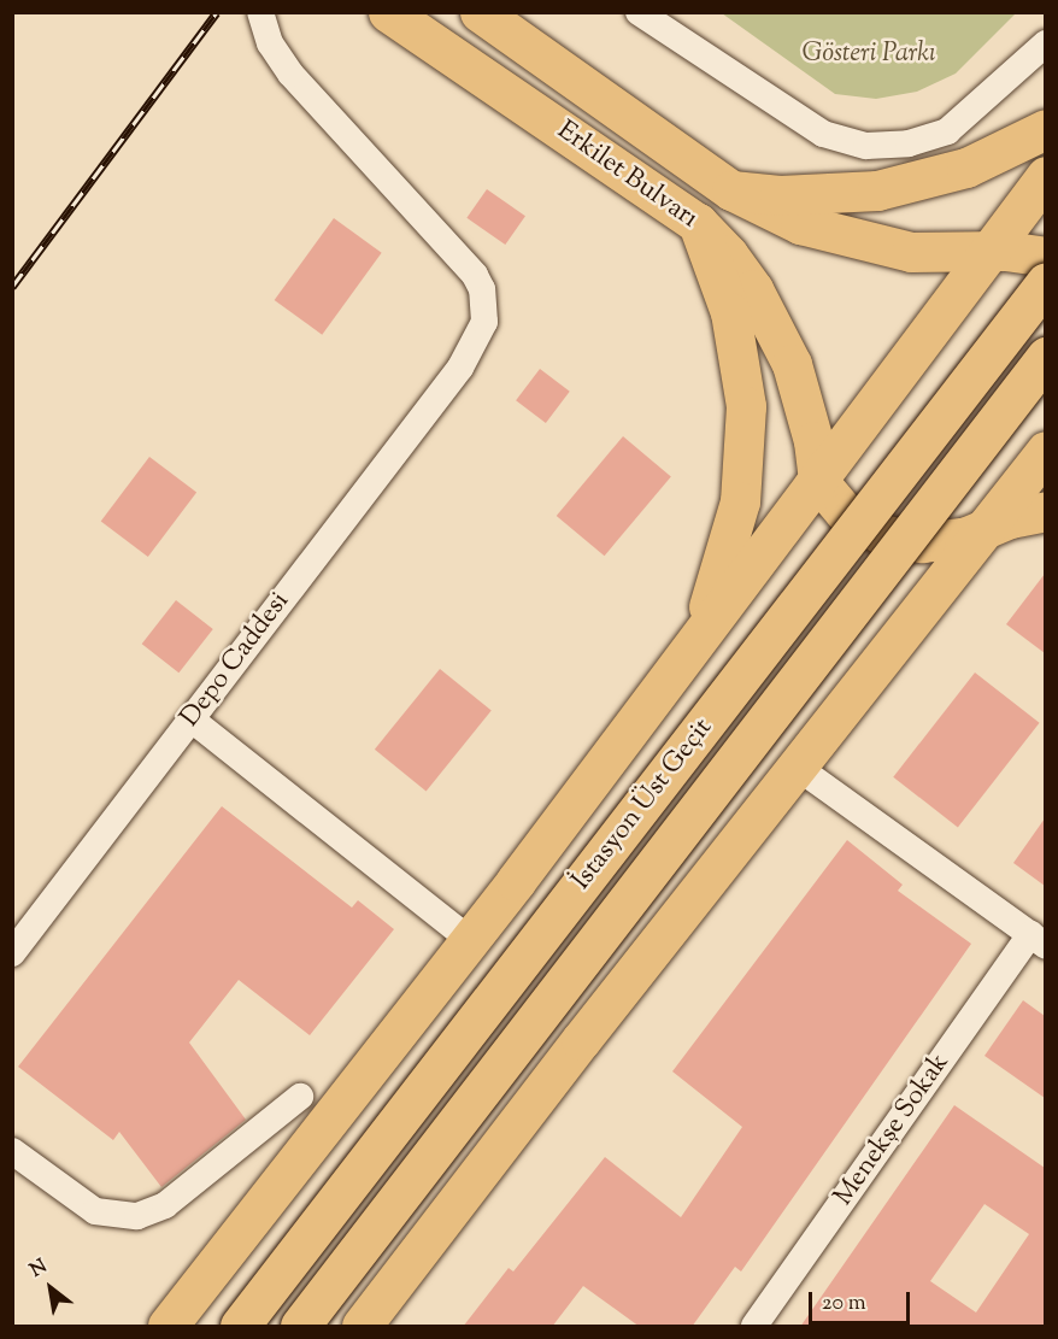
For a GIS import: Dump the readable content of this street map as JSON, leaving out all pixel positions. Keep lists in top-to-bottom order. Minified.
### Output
{"streets":{"main road":["Erkilet Bulvarı","İstasyon Üst Geçit"],"street":["Depo Caddesi","Menekşe Sokak"]},"parks":["Gösteri Parkı"],"scale_bar":"20 m","north":"top left"}
